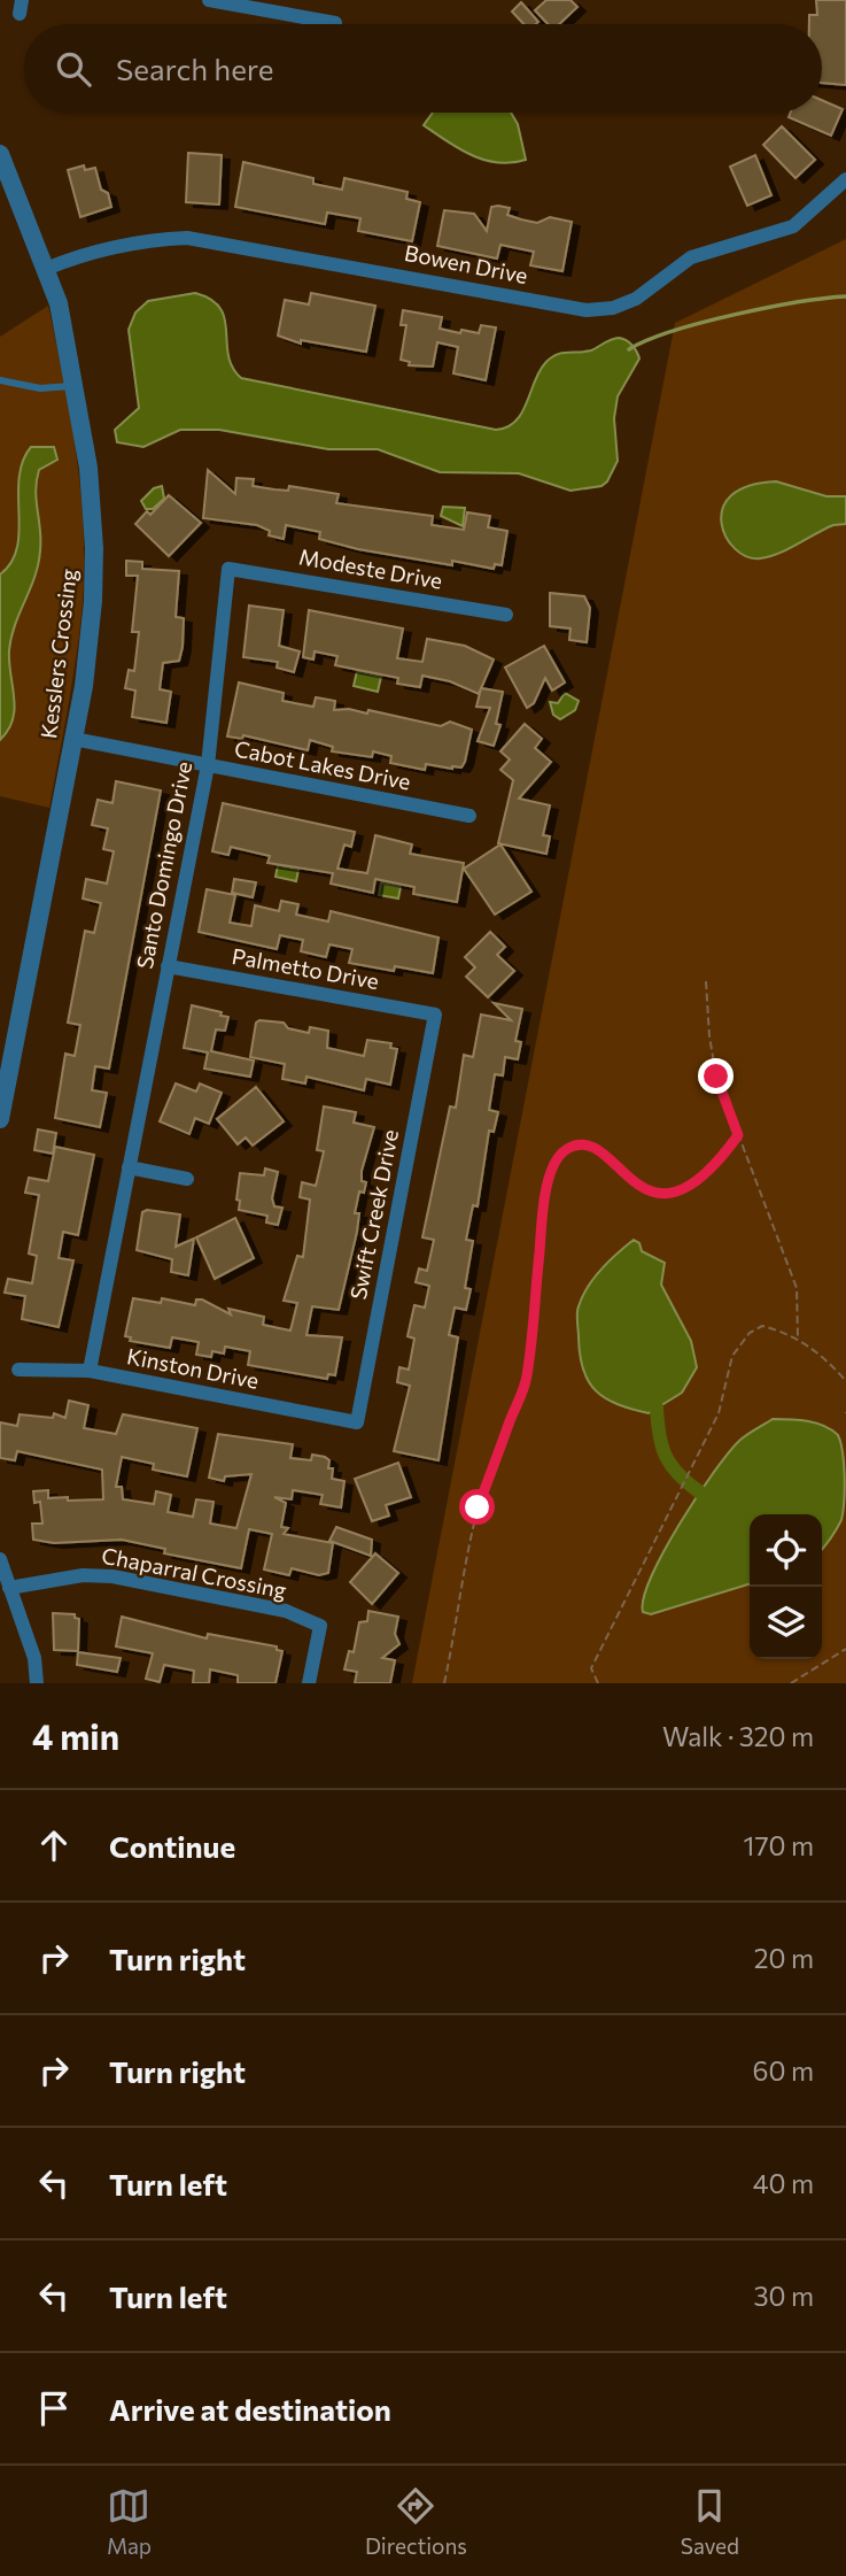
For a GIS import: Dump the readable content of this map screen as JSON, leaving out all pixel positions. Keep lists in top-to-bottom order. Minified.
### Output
{"streets":{"street":["Bowen Drive","Modeste Drive","Kesslers Crossing","Cabot Lakes Drive","Santo Domingo Drive","Palmetto Drive","Swift Creek Drive","Kinston Drive","Chaparral Crossing"]},"crossings":[["Bowen Drive","Kesslers Crossing"],["Modeste Drive","Santo Domingo Drive"],["Kesslers Crossing","Cabot Lakes Drive"],["Cabot Lakes Drive","Santo Domingo Drive"],["Santo Domingo Drive","Palmetto Drive"],["Santo Domingo Drive","Kinston Drive"],["Palmetto Drive","Swift Creek Drive"],["Swift Creek Drive","Kinston Drive"]],"page":{"search":"Search here","heading":["4 min","Walk · 320 m"],"list":[["Continue","170 m"],["Turn right","20 m"],["Turn right","60 m"],["Turn left","40 m"],["Turn left","30 m"],"Arrive at destination"],"nav":["Map","Directions","Saved"]}}
